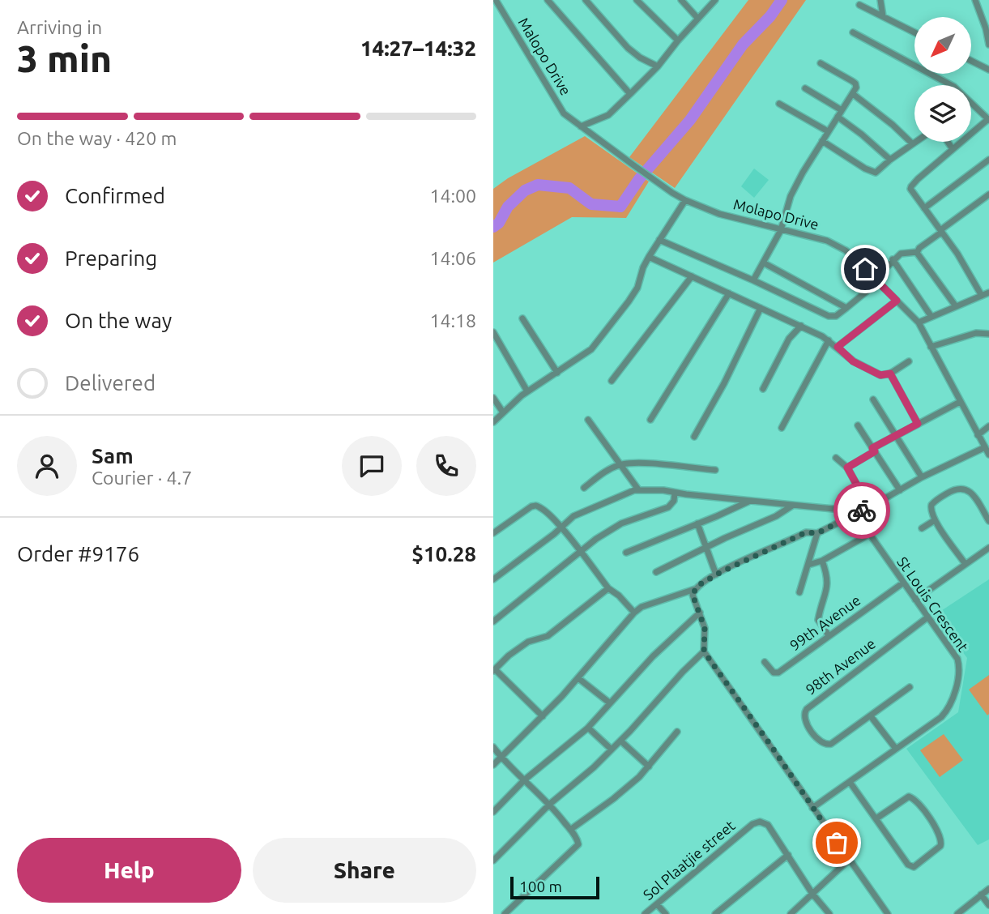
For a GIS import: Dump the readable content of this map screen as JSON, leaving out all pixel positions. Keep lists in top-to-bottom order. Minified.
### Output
{"streets":{"street":["Malopo Drive","Molapo Drive","St Louis Crescent","99th Avenue","98th Avenue","Sol Plaatjie street"]},"crossings":[["Malopo Drive","Molapo Drive"],["St Louis Crescent","99th Avenue"],["St Louis Crescent","98th Avenue"]],"scale_bar":"100 m","north":"bottom left","page":{"heading":["3 min","Arriving in","14:27–14:32"],"panel":["Sam","Courier · 4.7","Order #9176","$10.28"],"bar":"On the way · 420 m","list":[["Confirmed","14:00"],["Preparing","14:06"],["On the way","14:18"],"Delivered"],"buttons":["Help","Share"],"scale":"100 m"}}
